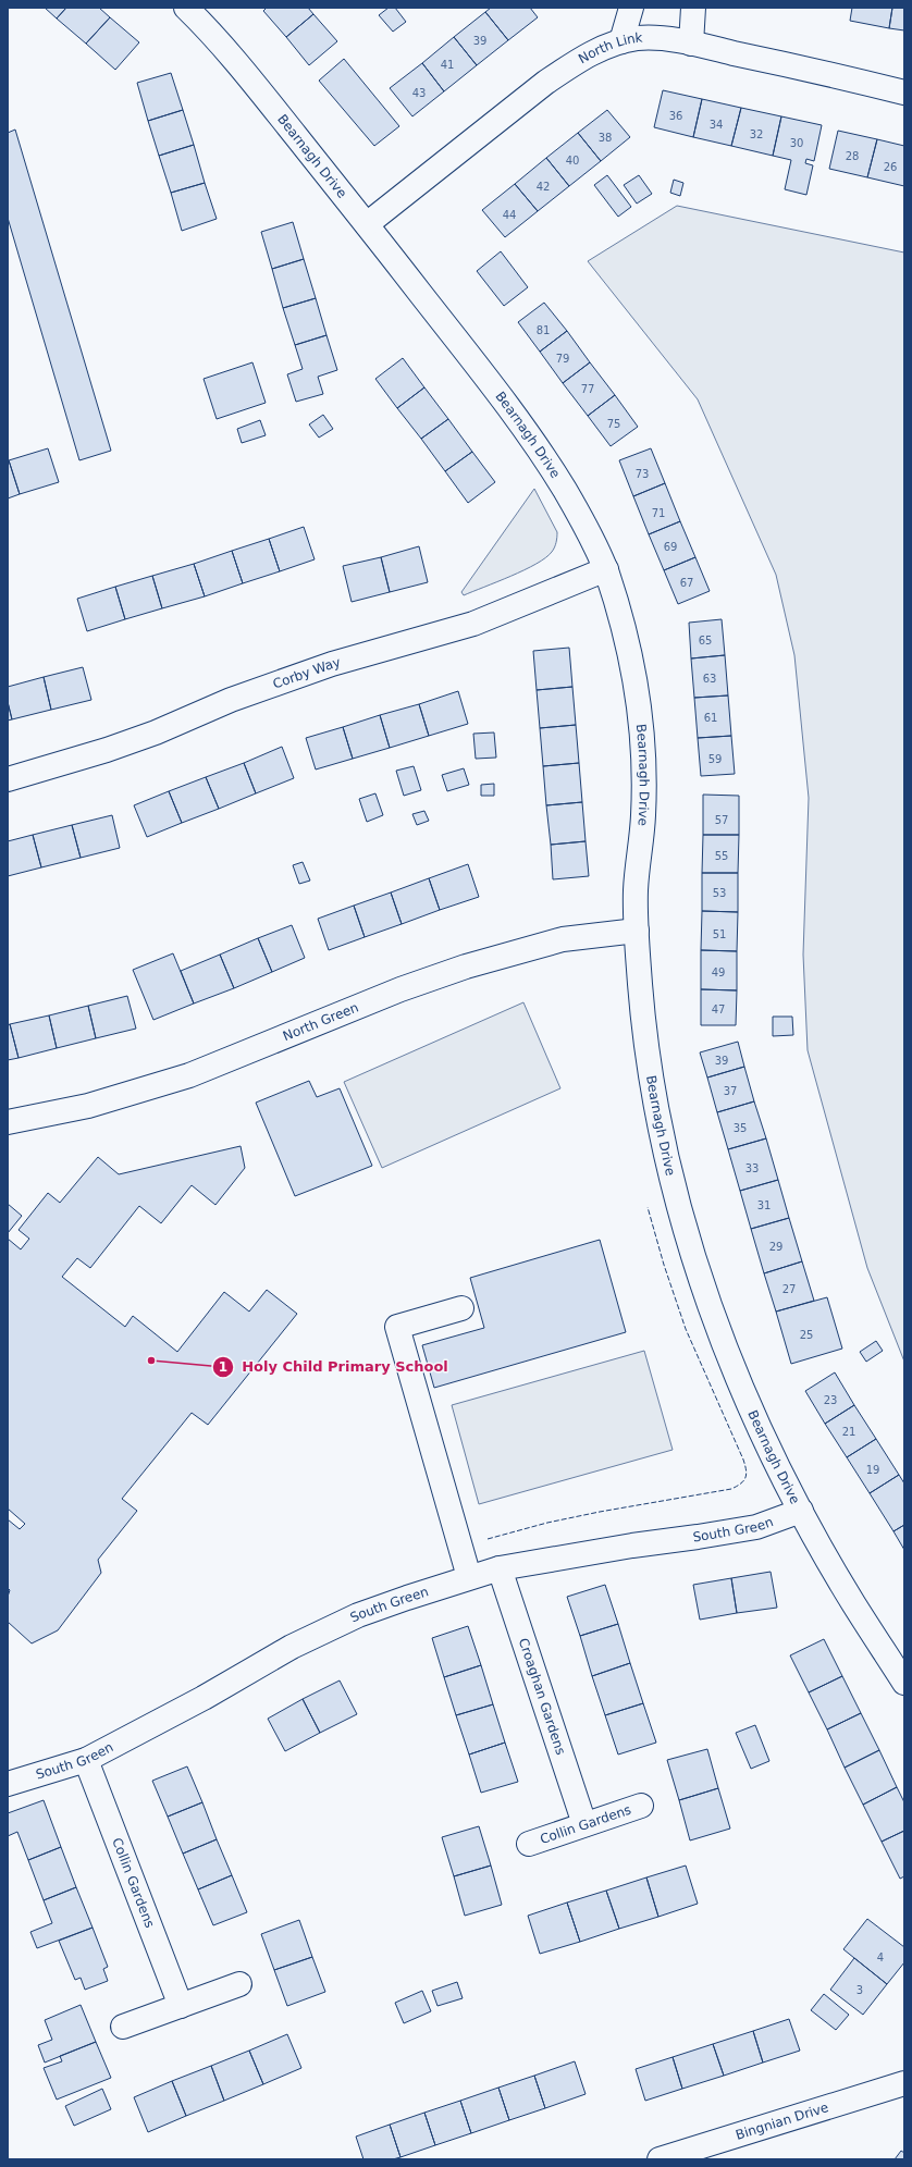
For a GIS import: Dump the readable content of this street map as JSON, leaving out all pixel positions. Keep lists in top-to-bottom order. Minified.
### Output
{"streets":{"street":["North Link","Bearnagh Drive","Corby Way","North Green","South Green","Croaghan Gardens","Collin Gardens","Bingnian Drive"]},"crossings":[["North Link","Bearnagh Drive"],["Bearnagh Drive","Corby Way"],["Bearnagh Drive","North Green"],["Bearnagh Drive","South Green"],["South Green","Croaghan Gardens"],["South Green","Collin Gardens"],["Croaghan Gardens","Collin Gardens"]],"places":["Holy Child Primary School"],"house_numbers":["39","41","43","36","34","32","38","30","28","40","26","42","44","81","79","77","75","73","71","69","67","65","63","61","59","57","55","53","51","49","47","39","37","35","33","31","29","27","25","23","21","19","4","3"]}
